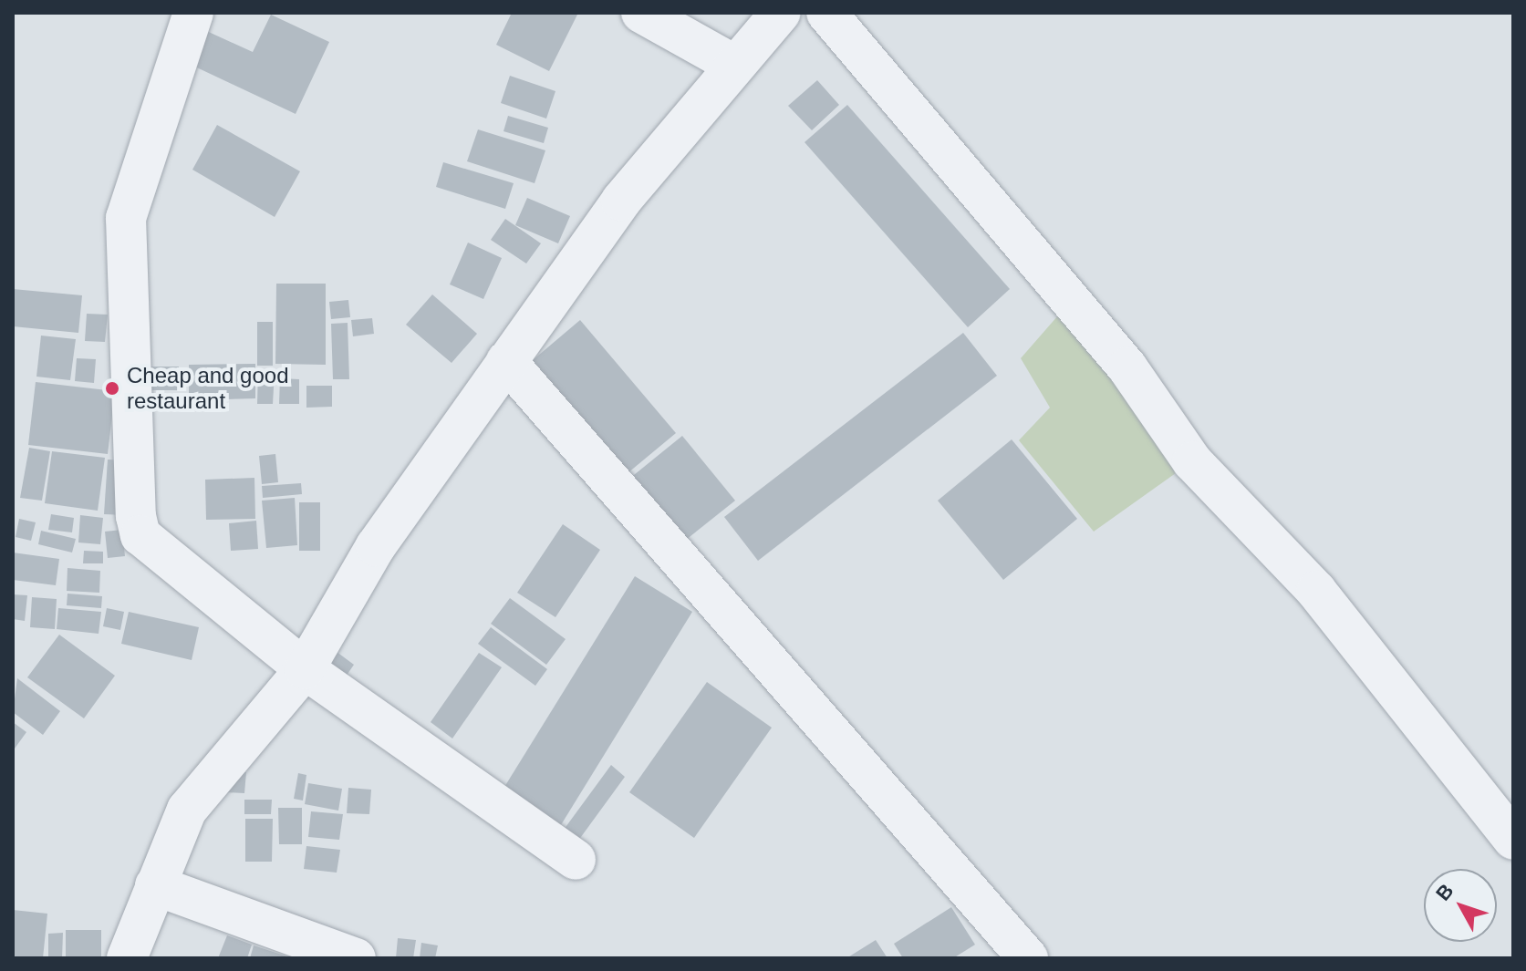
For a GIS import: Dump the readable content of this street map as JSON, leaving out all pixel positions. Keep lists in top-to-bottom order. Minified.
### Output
{"places":["Cheap and good restaurant"],"north":"top left"}
